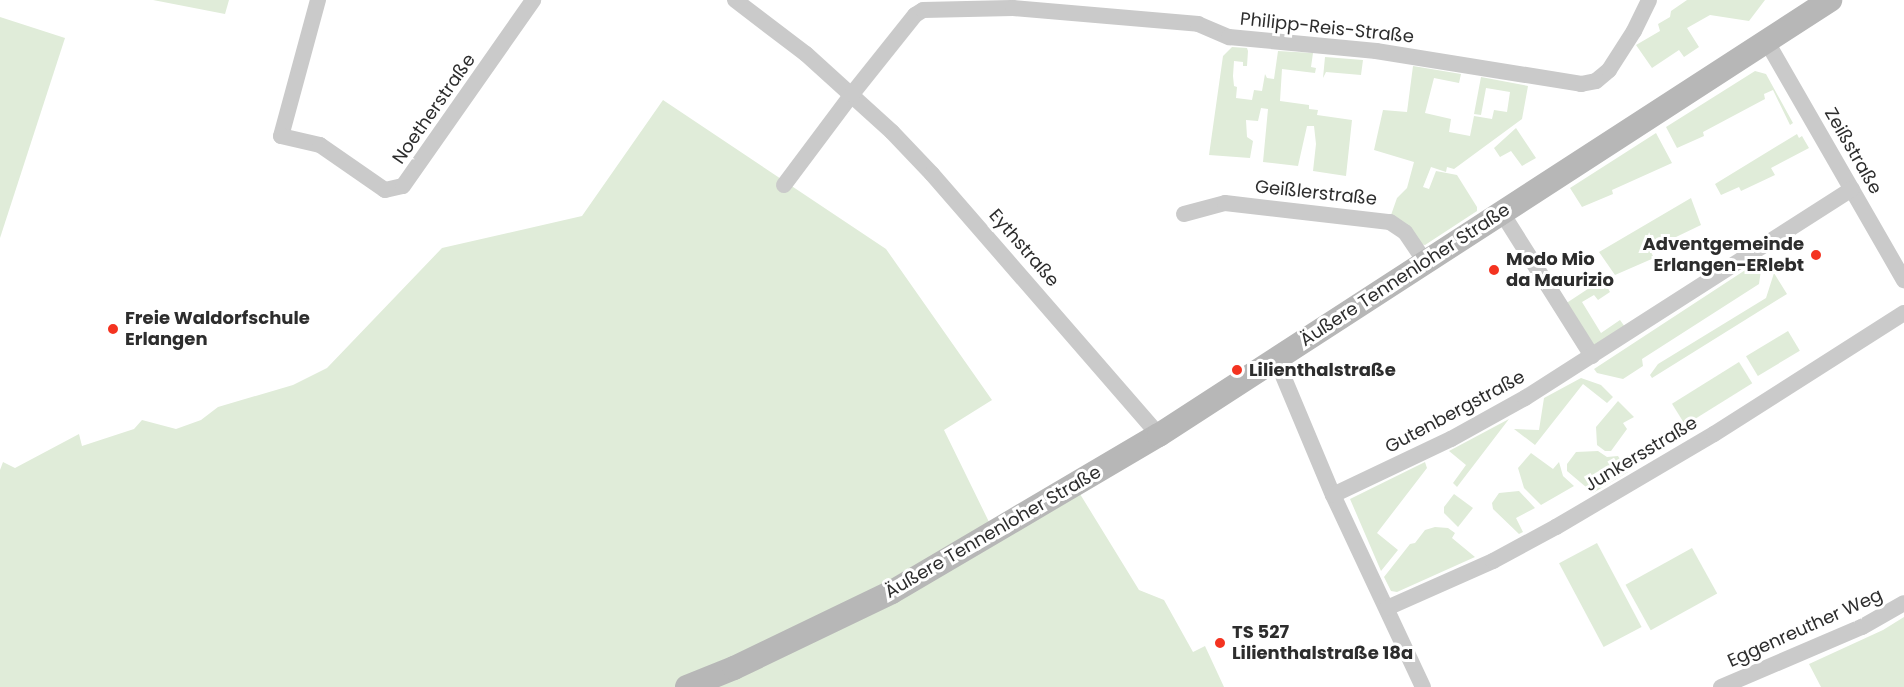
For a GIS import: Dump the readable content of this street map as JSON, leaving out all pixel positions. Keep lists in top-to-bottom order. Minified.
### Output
{"streets":{"street":["Philipp-Reis-Straße","Noetherstraße","Zeißstraße","Geißlerstraße","Eythstraße","Äußere Tennenloher Straße","Gutenbergstraße","Junkersstraße","Eggenreuther Weg"]},"crossings":[["Philipp-Reis-Straße","Eythstraße"],["Zeißstraße","Äußere Tennenloher Straße"],["Zeißstraße","Gutenbergstraße"],["Geißlerstraße","Äußere Tennenloher Straße"],["Eythstraße","Äußere Tennenloher Straße"]],"places":["Adventgemeinde Erlangen-ERlebt","Modo Mio da Maurizio","Freie Waldorfschule Erlangen","Lilienthalstraße","TS 527 Lilienthalstraße 18a"]}
